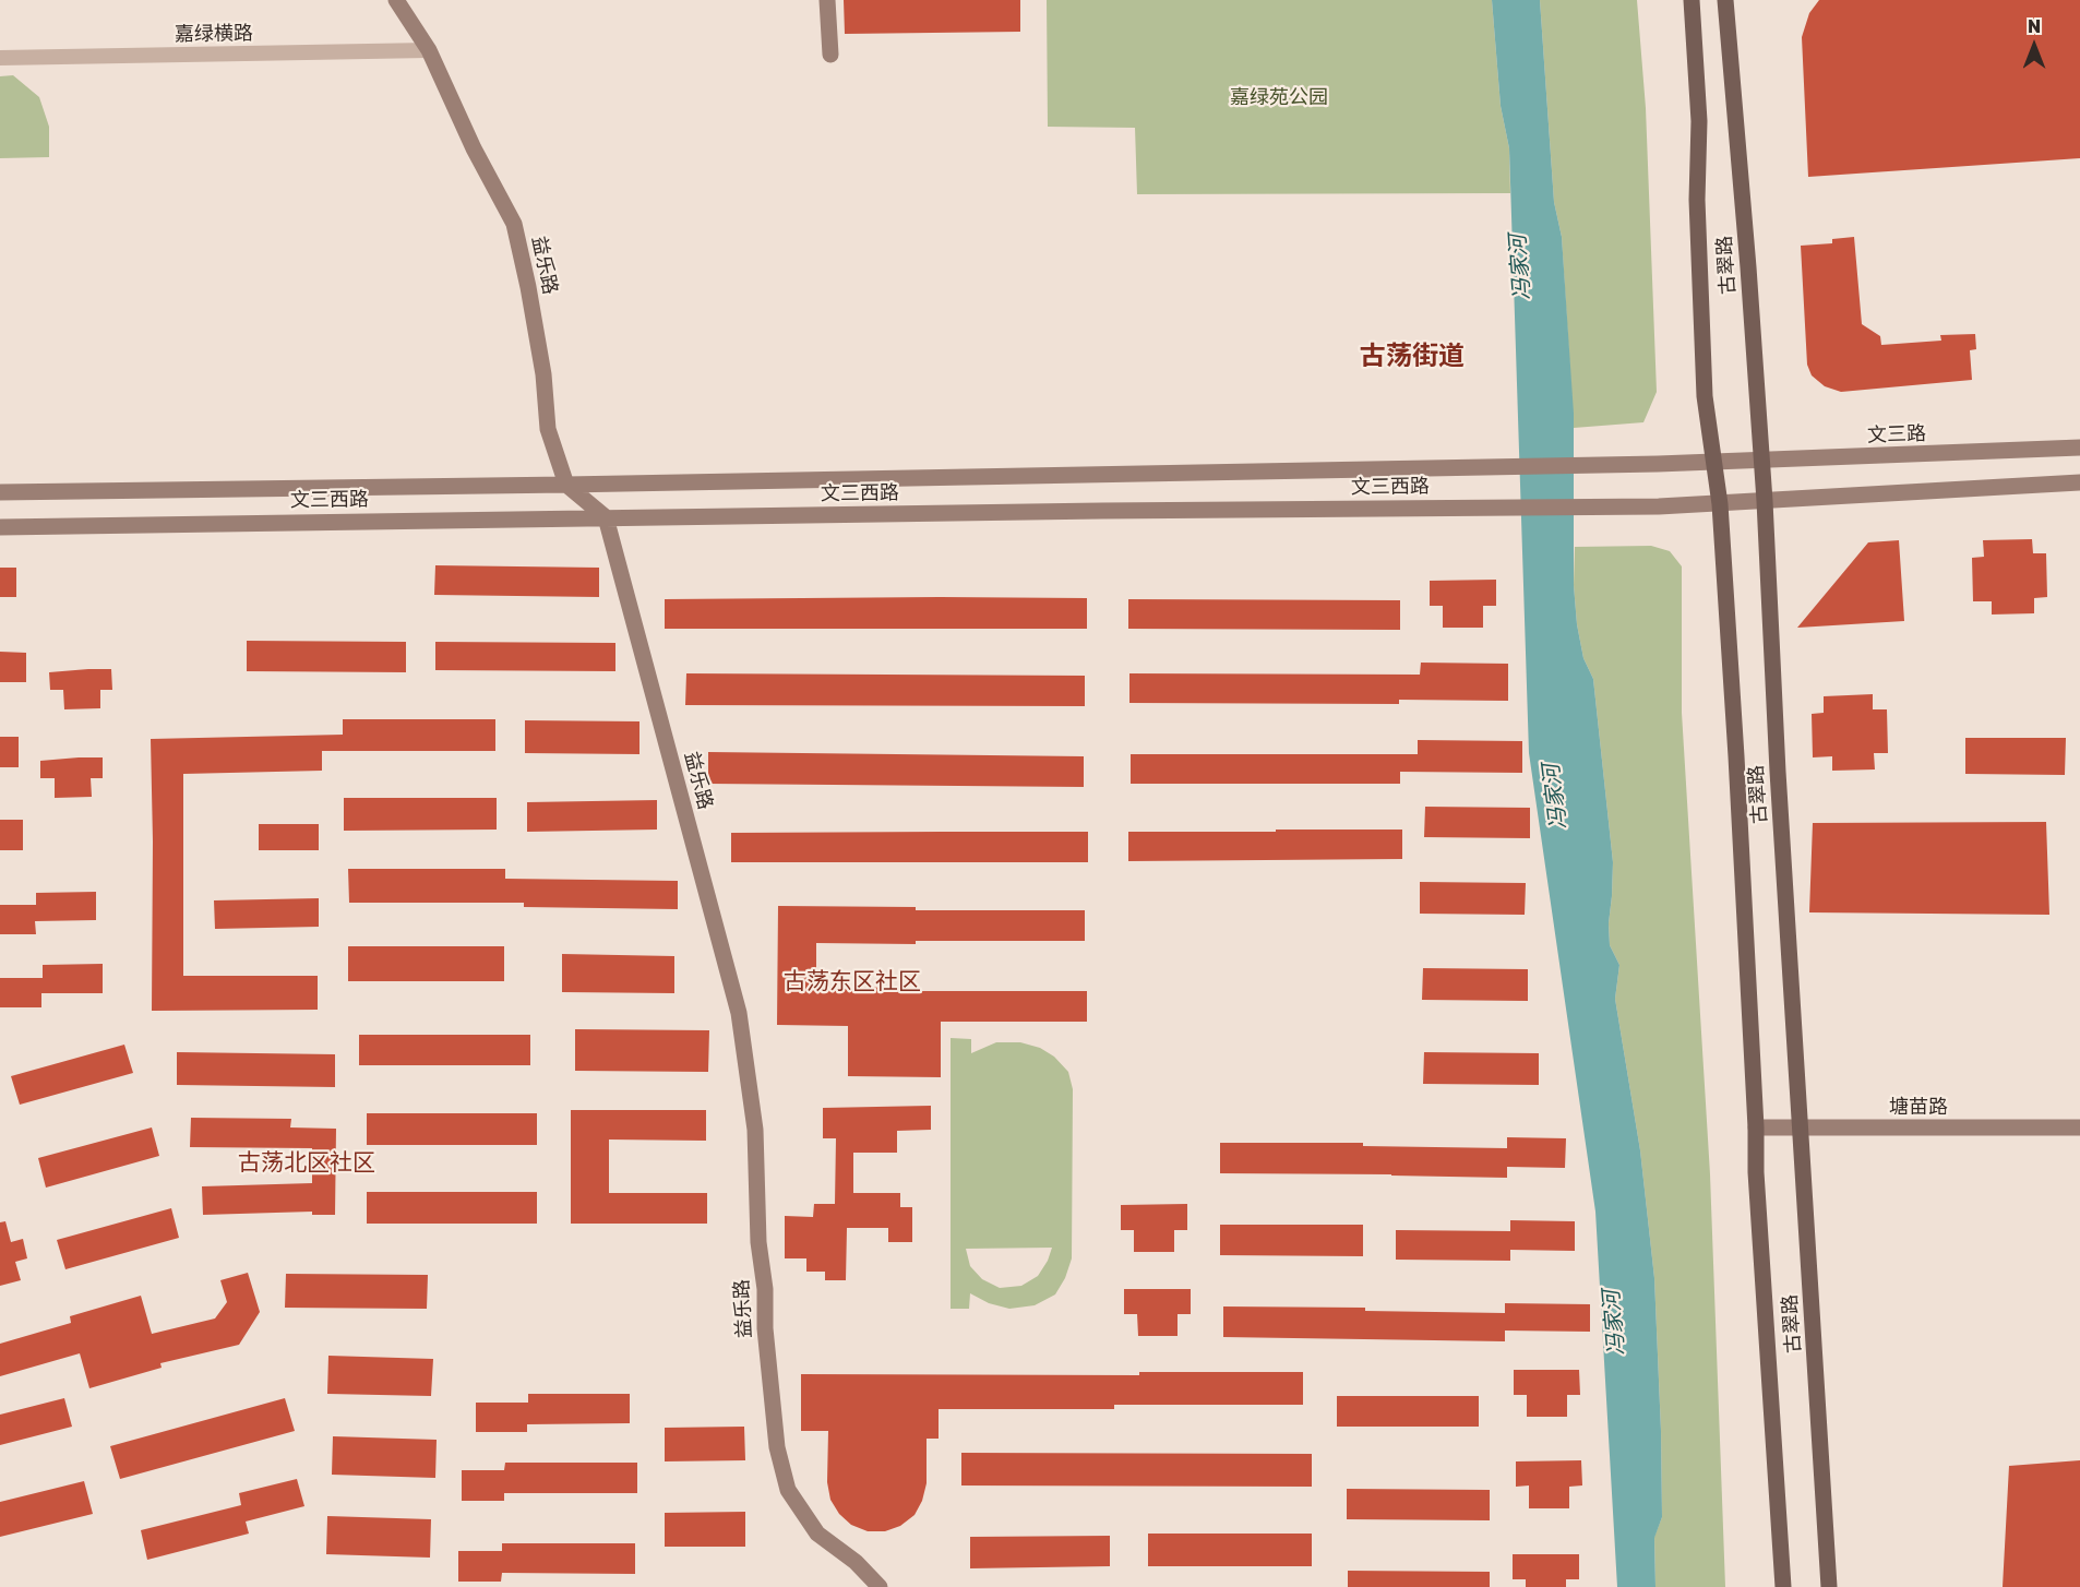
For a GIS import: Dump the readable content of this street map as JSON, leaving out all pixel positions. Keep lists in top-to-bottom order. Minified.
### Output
{"streets":{"main road":["益乐路","古翠路","文三路","文三西路","塘苗路"],"street":["嘉绿横路"]},"crossings":[["嘉绿横路","益乐路"],["益乐路","文三西路"],["古翠路","文三路"],["古翠路","文三西路"],["古翠路","塘苗路"],["文三路","文三西路"]],"districts":["古荡街道","古荡东区社区","古荡北区社区"],"water":["冯家河"],"parks":["嘉绿苑公园"],"north":"top"}
